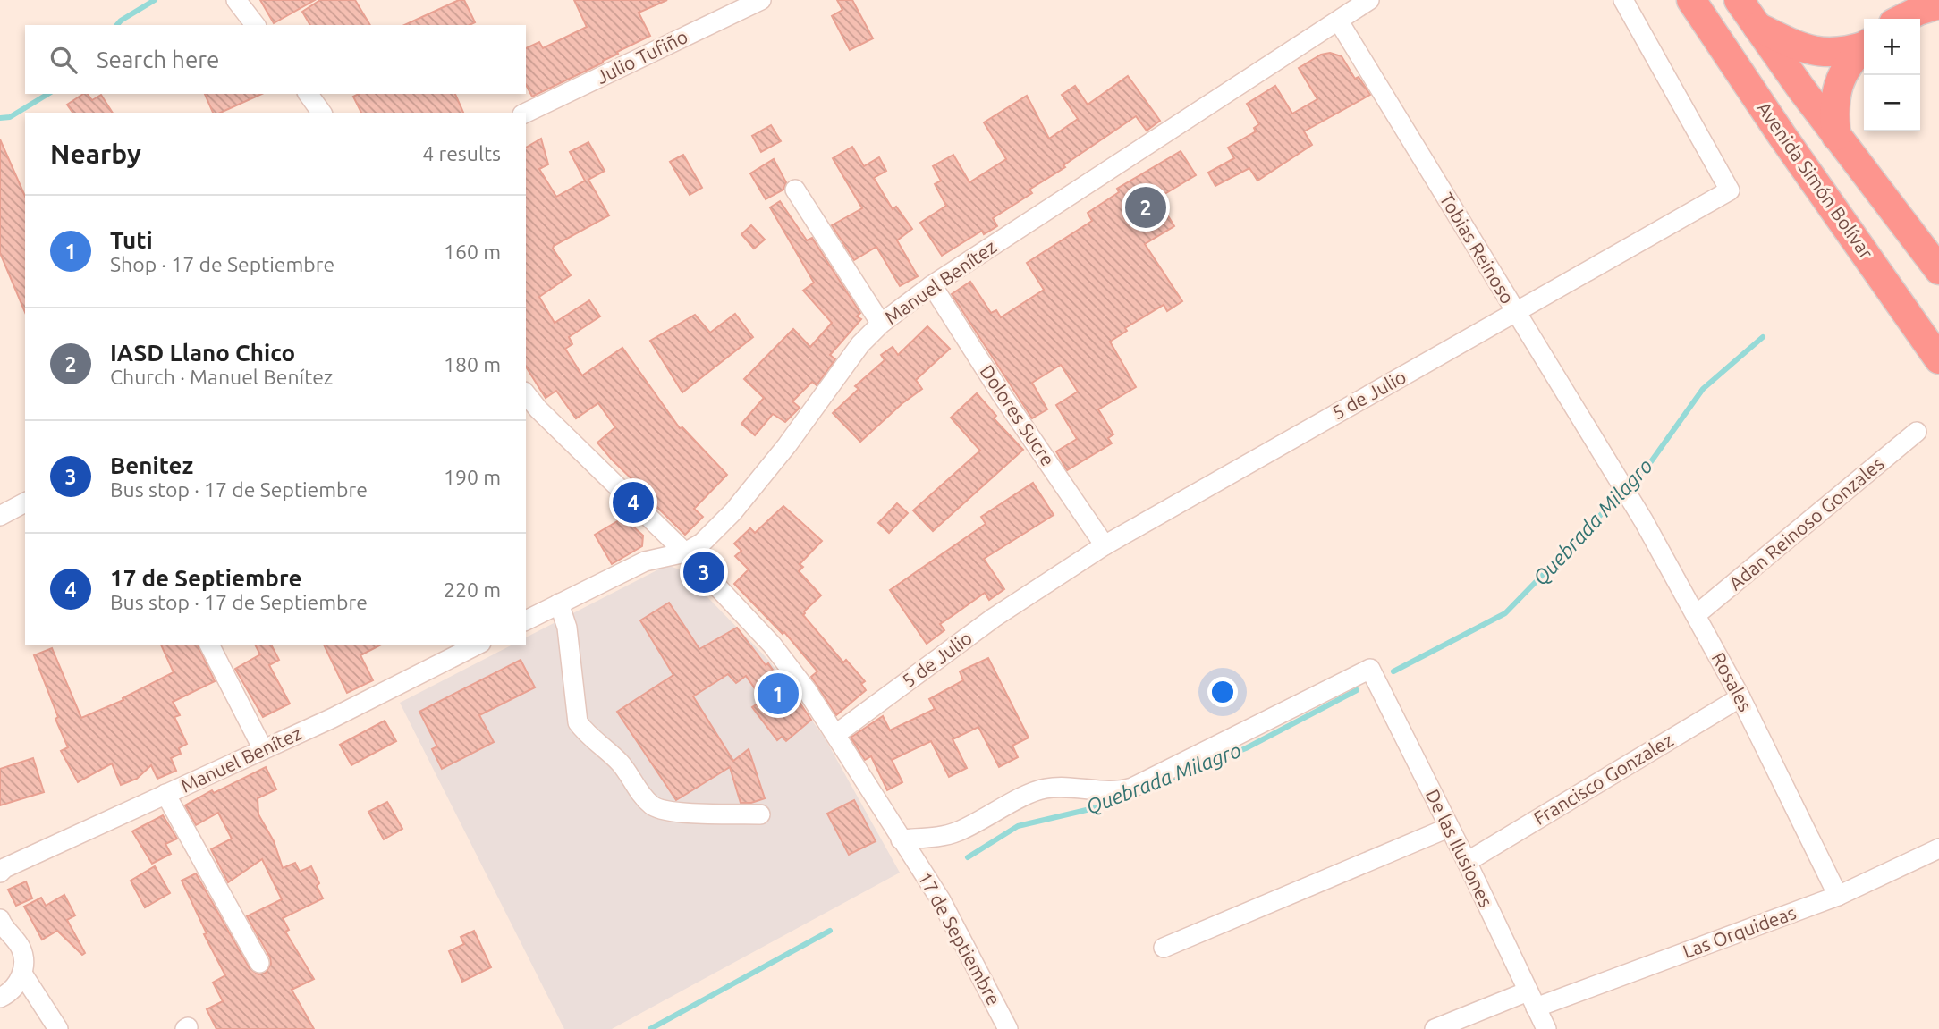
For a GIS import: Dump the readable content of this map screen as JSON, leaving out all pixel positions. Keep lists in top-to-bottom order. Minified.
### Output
{"streets":{"highway":["Avenida Simón Bolívar"],"street":["Julio Tufiño","Tobias Reinoso","Manuel Benítez","5 de Julio","Dolores Sucre","Adan Reinoso Gonzales","Rosales","Francisco Gonzalez","De las Ilusiones","Las Orquideas","17 de Septiembre"]},"crossings":[["Tobias Reinoso","Manuel Benítez"],["Tobias Reinoso","5 de Julio"],["Tobias Reinoso","Rosales"],["Manuel Benítez","Dolores Sucre"],["Manuel Benítez","17 de Septiembre"],["5 de Julio","Dolores Sucre"],["5 de Julio","17 de Septiembre"],["Adan Reinoso Gonzales","Rosales"],["Rosales","Francisco Gonzalez"],["Rosales","Las Orquideas"],["Francisco Gonzalez","De las Ilusiones"],["De las Ilusiones","Las Orquideas"],["De las Ilusiones","17 de Septiembre"]],"water":["Quebrada Milagro"],"page":{"map_buttons":["+","−"],"search":"Search here","heading":["Nearby","4 results"],"pins":["2","4","3","1"],"list":[{"mark":"1","name":"Tuti","note":"Shop · 17 de Septiembre","value":"160 m"},{"mark":"2","name":"IASD Llano Chico","note":"Church · Manuel Benítez","value":"180 m"},{"mark":"3","name":"Benitez","note":"Bus stop · 17 de Septiembre","value":"190 m"},{"mark":"4","name":"17 de Septiembre","note":"Bus stop · 17 de Septiembre","value":"220 m"}]}}
